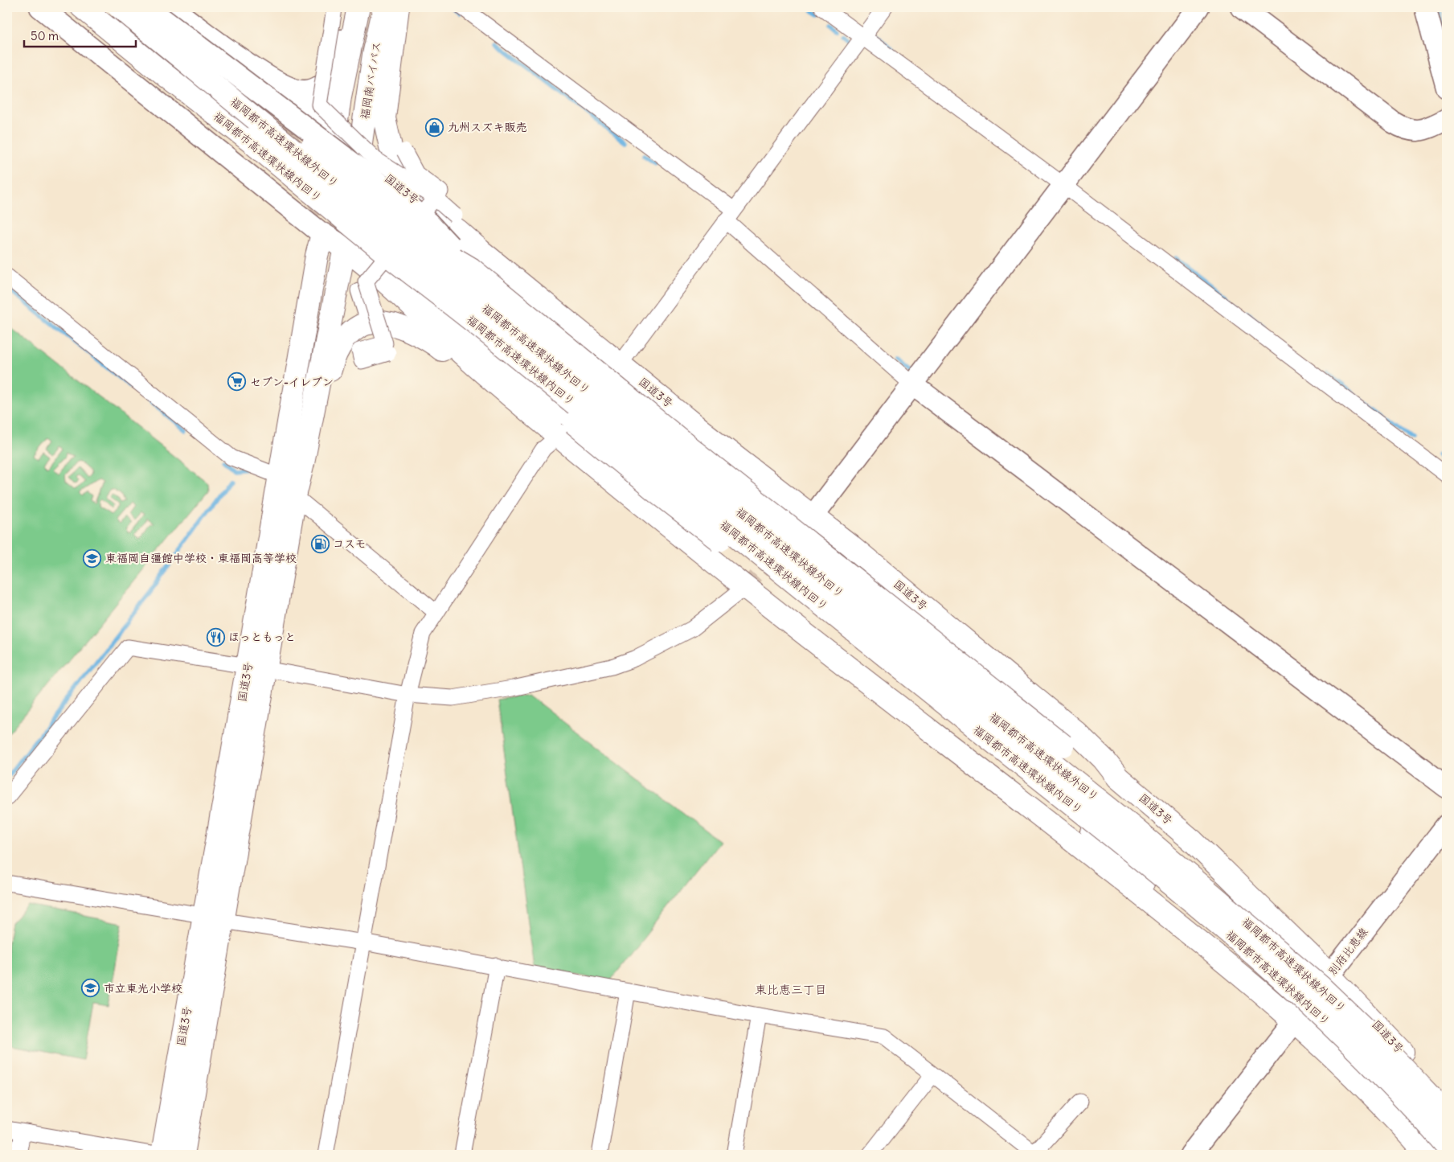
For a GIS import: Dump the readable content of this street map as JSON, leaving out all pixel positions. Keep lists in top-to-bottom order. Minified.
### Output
{"streets":{"highway":["福岡南バイパス","福岡都市高速環状線外回り","福岡都市高速環状線内回り","国道3号"],"street":["別府比恵線"]},"crossings":[["福岡南バイパス","国道3号"],["国道3号","別府比恵線"]],"districts":["東比恵三丁目"],"places":{"shop":["九州スズキ販売"],"supermarket":["セブン-イレブン"],"fuel station":["コスモ"],"school or university":["東福岡自彊館中学校・東福岡高等学校","市立東光小学校"],"restaurant":["ほっともっと"]},"scale_bar":"50 m"}
